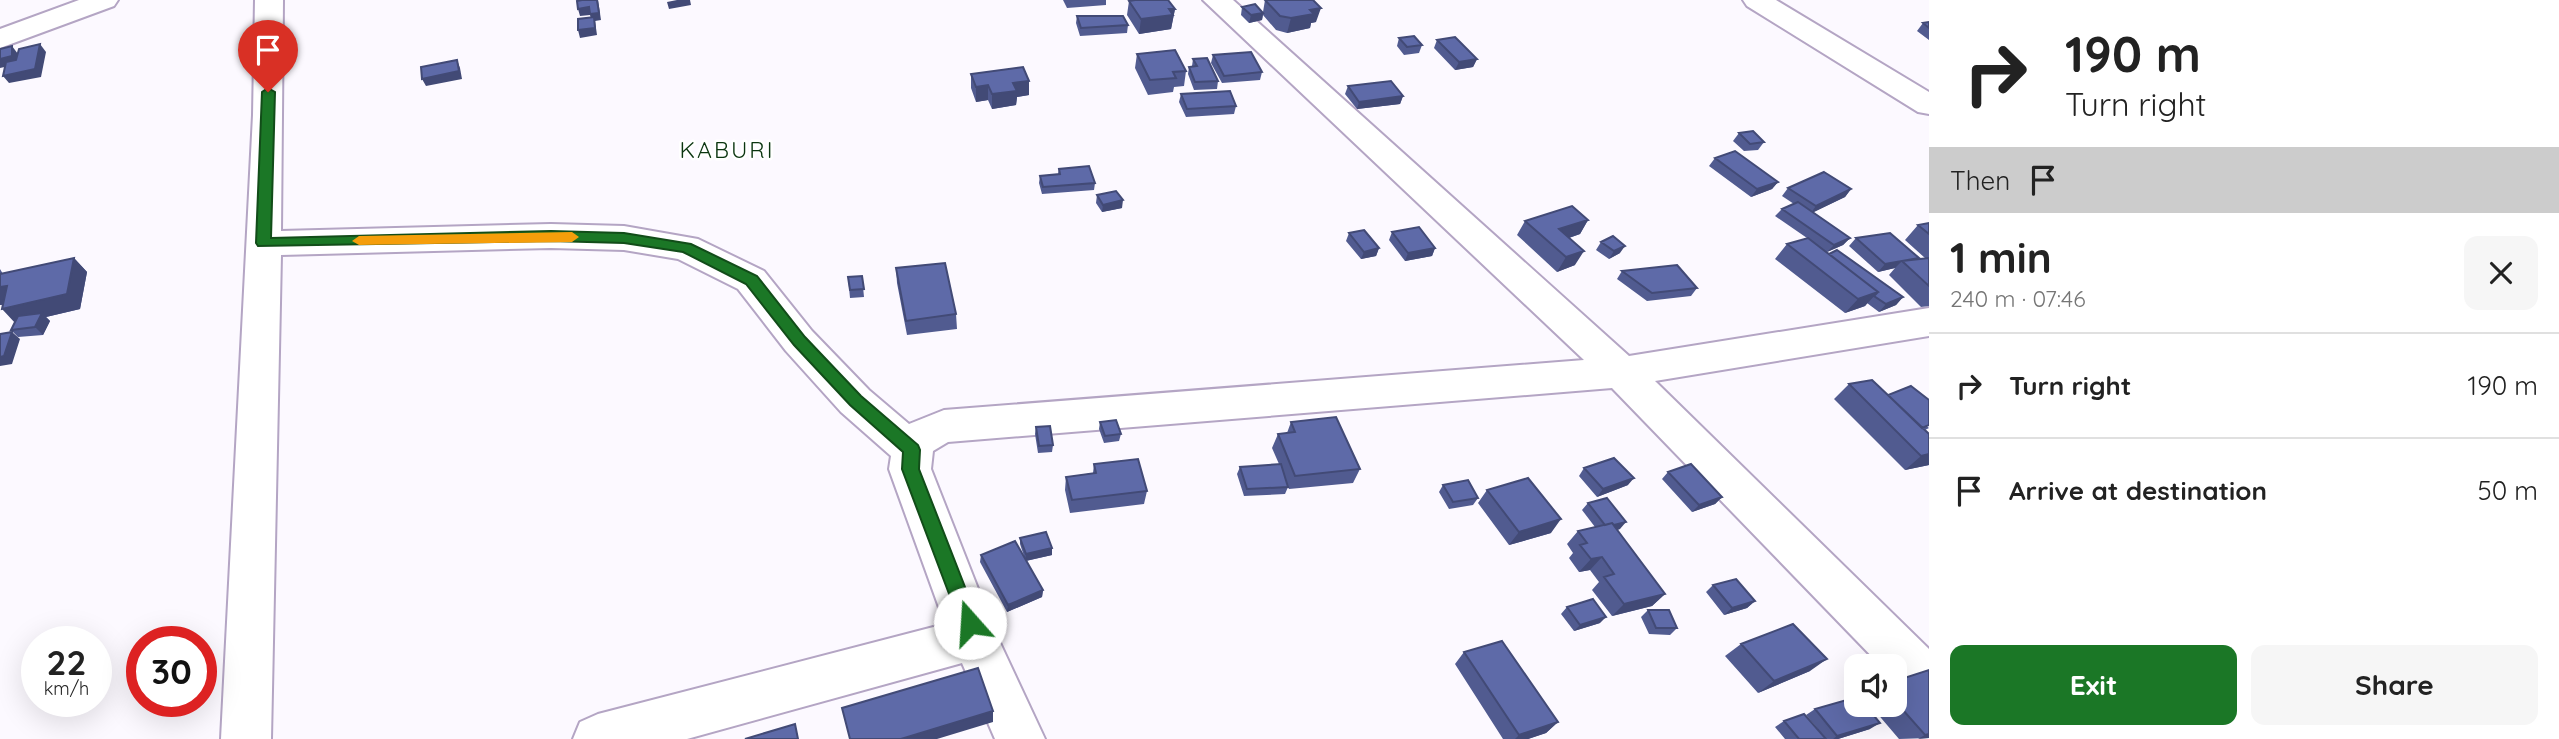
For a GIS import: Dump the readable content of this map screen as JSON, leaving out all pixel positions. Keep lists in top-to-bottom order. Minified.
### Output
{"districts":["KABURI"],"page":{"turn":["190 m","Turn right"],"then":"Then","heading":["1 min","240 m · 07:46"],"list":[{"name":"Turn right","value":"190 m"},{"name":"Arrive at destination","value":"50 m"}],"speed":"22 km/h","limit":"30","buttons":["Exit","Share"]}}
